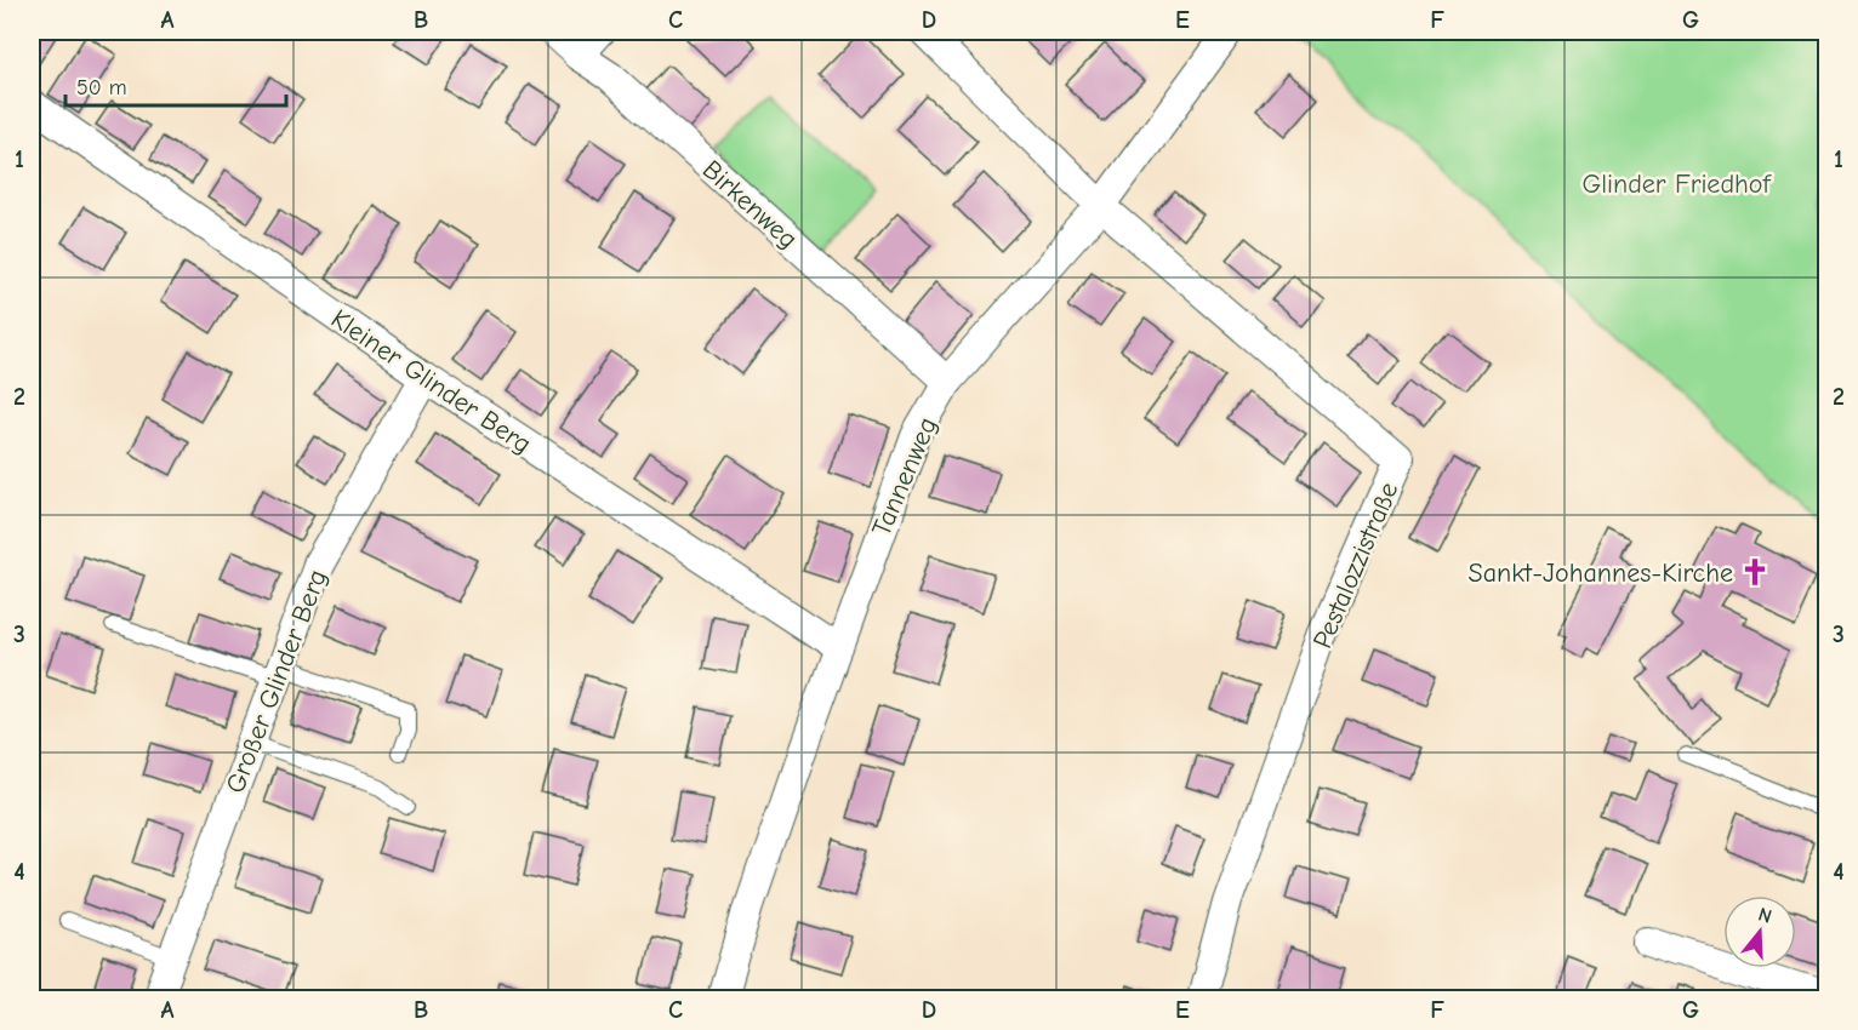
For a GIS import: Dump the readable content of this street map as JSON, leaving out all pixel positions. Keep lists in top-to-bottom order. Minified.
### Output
{"streets":{"street":["Birkenweg","Kleiner Glinder Berg","Tannenweg","Pestalozzistraße","Großer Glinder Berg"]},"crossings":[["Birkenweg","Tannenweg"],["Kleiner Glinder Berg","Tannenweg"],["Kleiner Glinder Berg","Großer Glinder Berg"],["Tannenweg","Pestalozzistraße"]],"parks":["Glinder Friedhof"],"places":{"church":["Sankt-Johannes-Kirche"]},"scale_bar":"50 m","north":"top","grid":{"columns":["A","B","C","D","E","F","G"],"rows":["1","2","3","4"]}}
